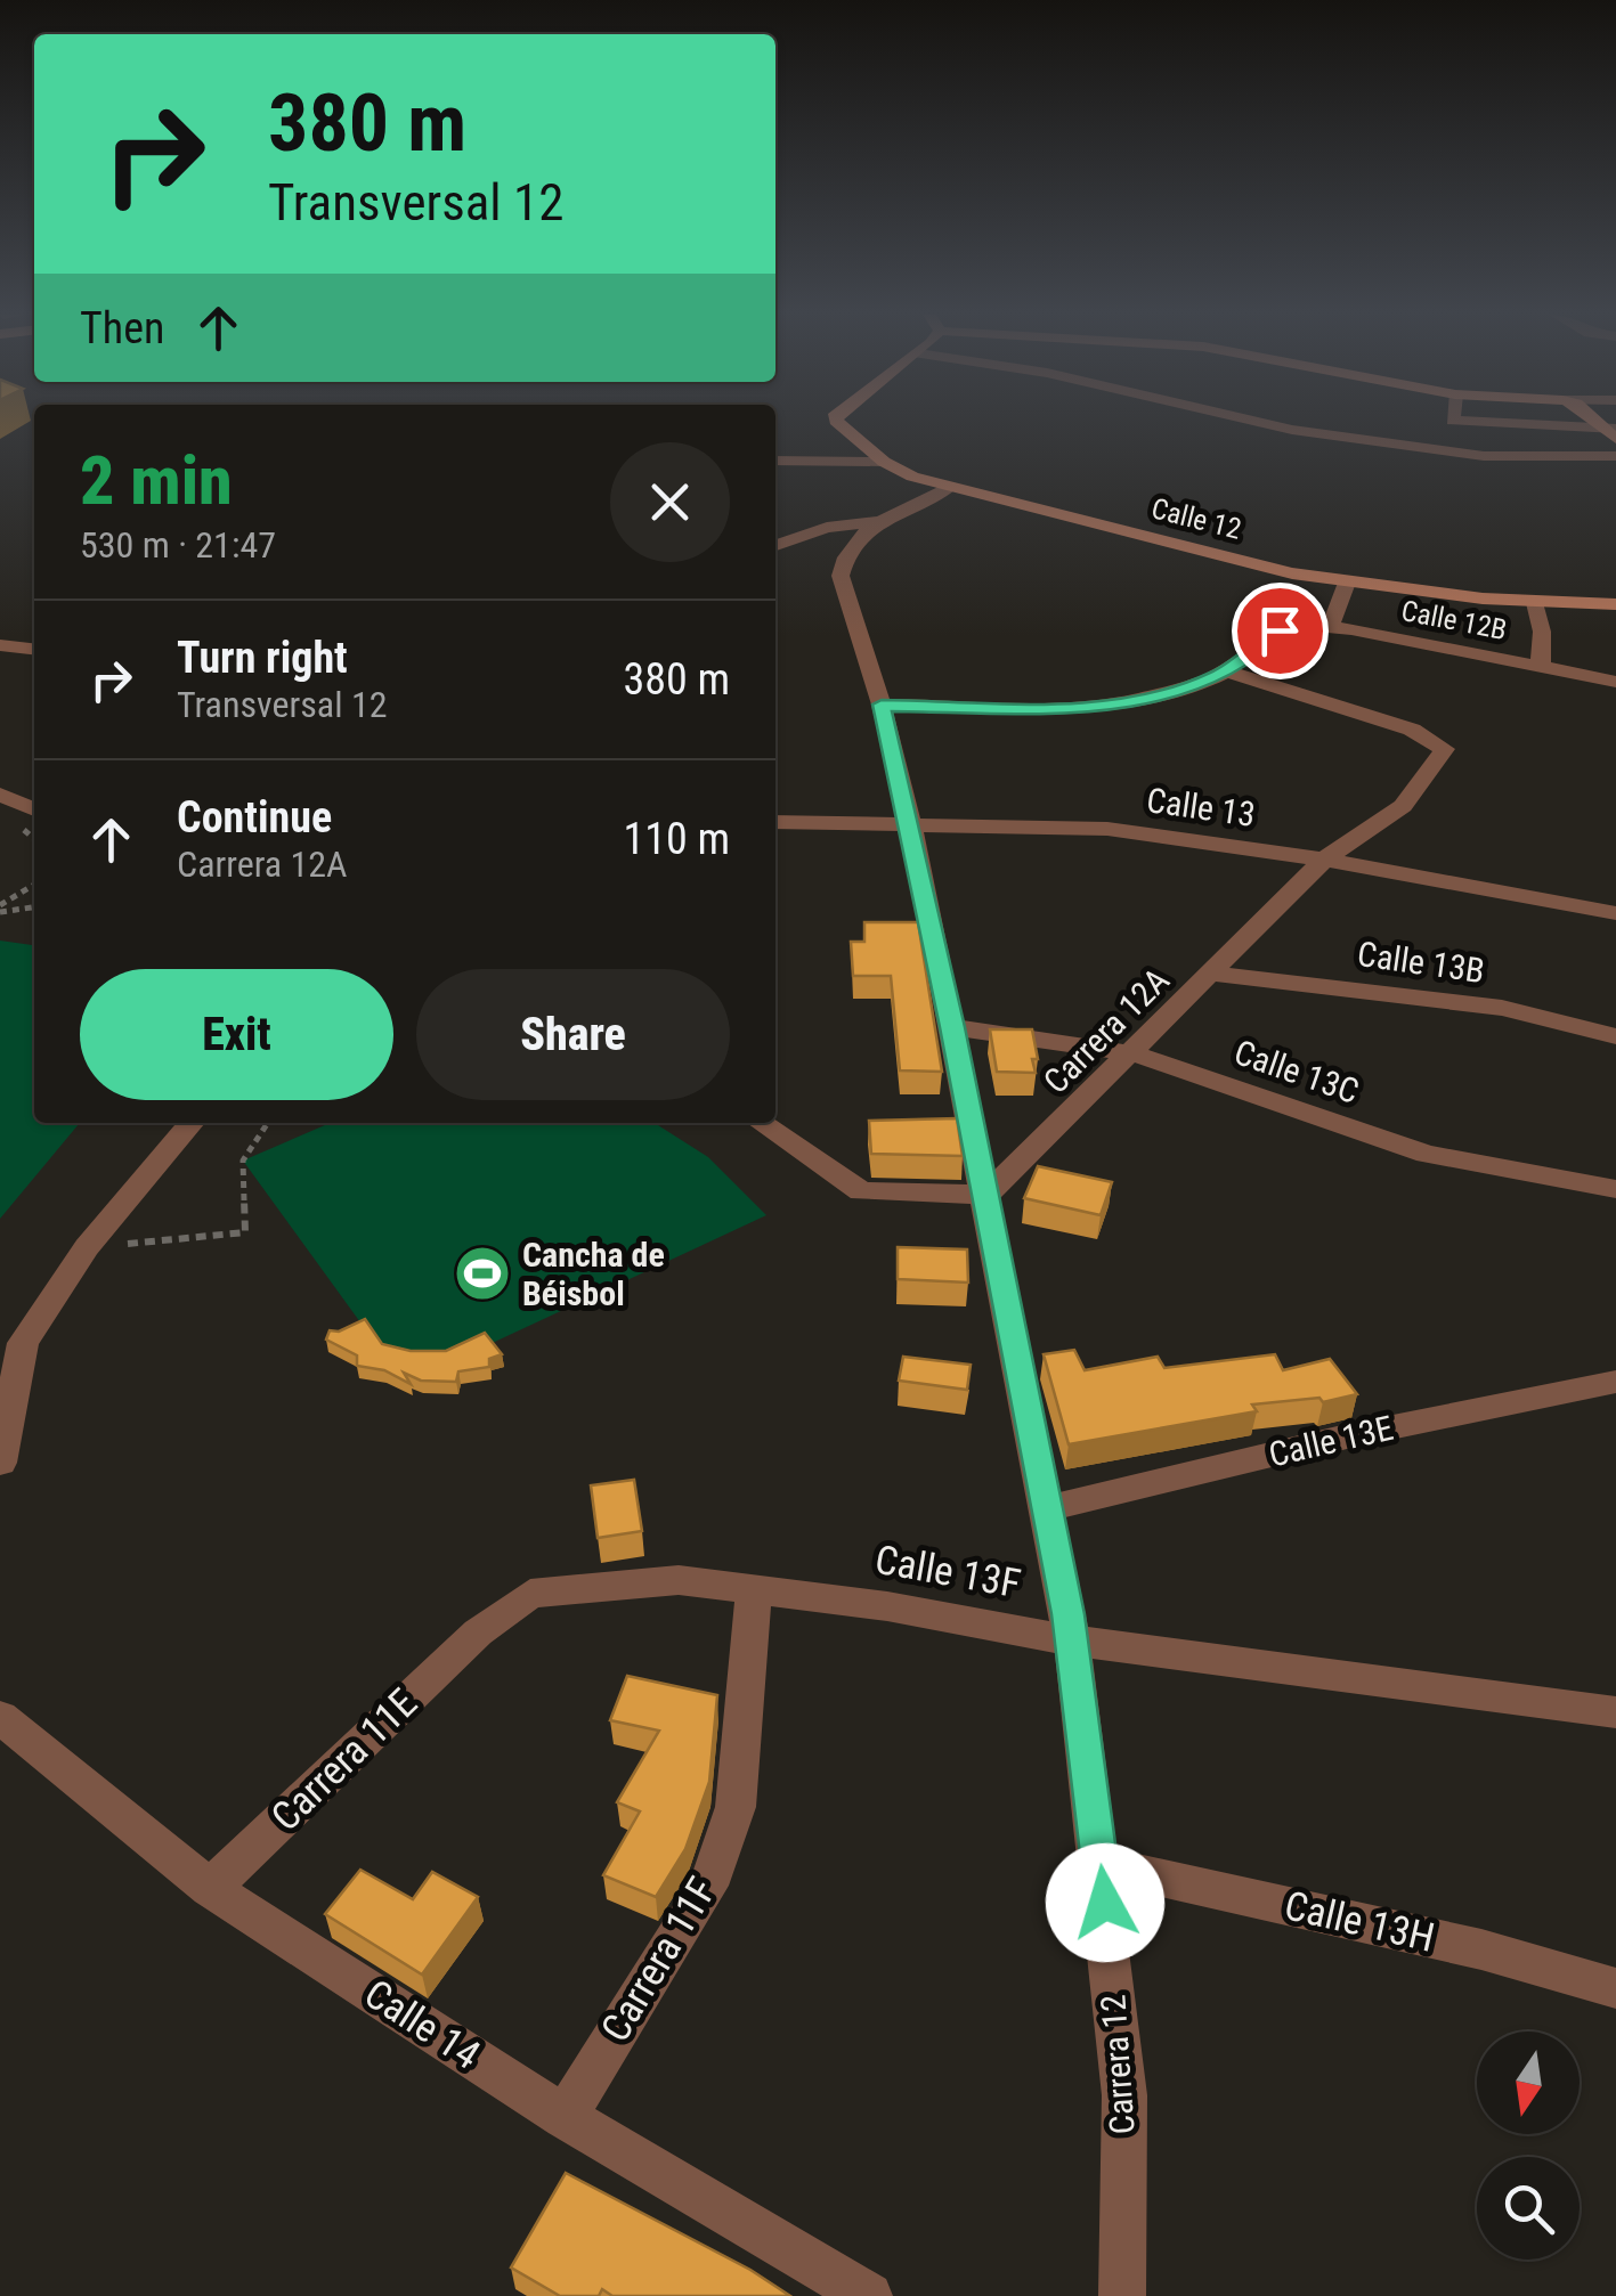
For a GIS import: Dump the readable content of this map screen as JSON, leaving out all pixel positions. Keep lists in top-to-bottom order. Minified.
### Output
{"streets":{"street":["Calle 12","Calle 12B","Calle 13","Calle 13B","Carrera 12A","Calle 13C","Calle 13E","Calle 13F","Carrera 11E","Calle 13H","Carrera 11F","Calle 14","Carrera 12"]},"crossings":[["Calle 12","Carrera 12"],["Calle 12B","Carrera 12A"],["Calle 13","Carrera 12A"],["Calle 13","Carrera 12"],["Calle 13B","Carrera 12A"],["Carrera 12A","Calle 13C"],["Carrera 12A","Carrera 12"],["Calle 13C","Carrera 12"],["Calle 13E","Carrera 12"],["Calle 13F","Carrera 11E"],["Calle 13F","Carrera 11F"],["Calle 13F","Carrera 12"],["Carrera 11E","Calle 14"],["Calle 13H","Carrera 12"],["Carrera 11F","Calle 14"]],"places":{"sports":["Cancha de Béisbol"]},"north":"bottom","page":{"turn":["380 m","Transversal 12"],"then":"Then","heading":["2 min","530 m · 21:47"],"list":[{"name":"Turn right","note":"Transversal 12","value":"380 m"},{"name":"Continue","note":"Carrera 12A","value":"110 m"}],"buttons":["Exit","Share"]}}
